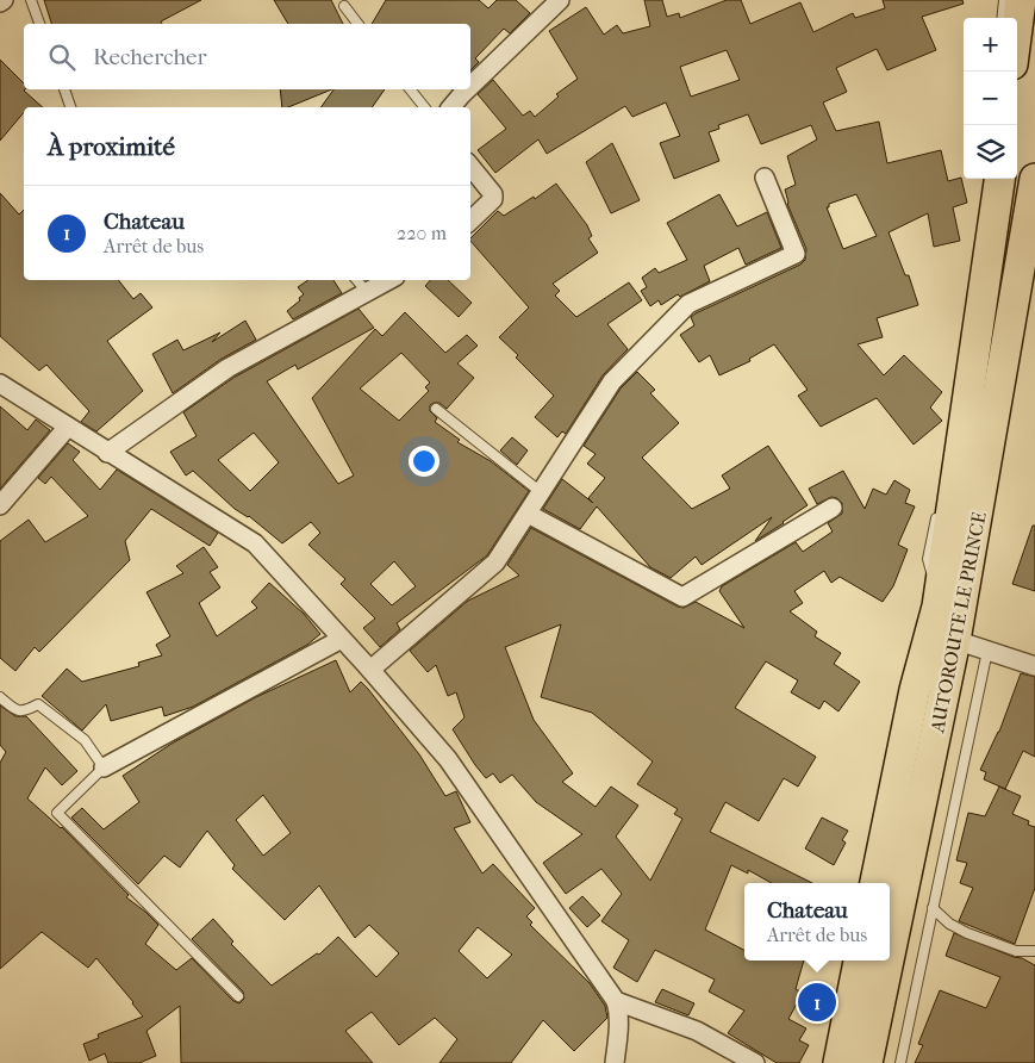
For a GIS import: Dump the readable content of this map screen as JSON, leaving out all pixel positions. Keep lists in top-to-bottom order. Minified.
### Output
{"streets":{"main road":["AUTOROUTE LE PRINCE"]},"page":{"map_buttons":["+","−"],"search":"Rechercher","heading":"À proximité","list":[{"mark":"1","name":"Chateau","note":"Arrêt de bus","value":"220 m"}],"popup":["Chateau","Arrêt de bus"],"pins":"1"}}
